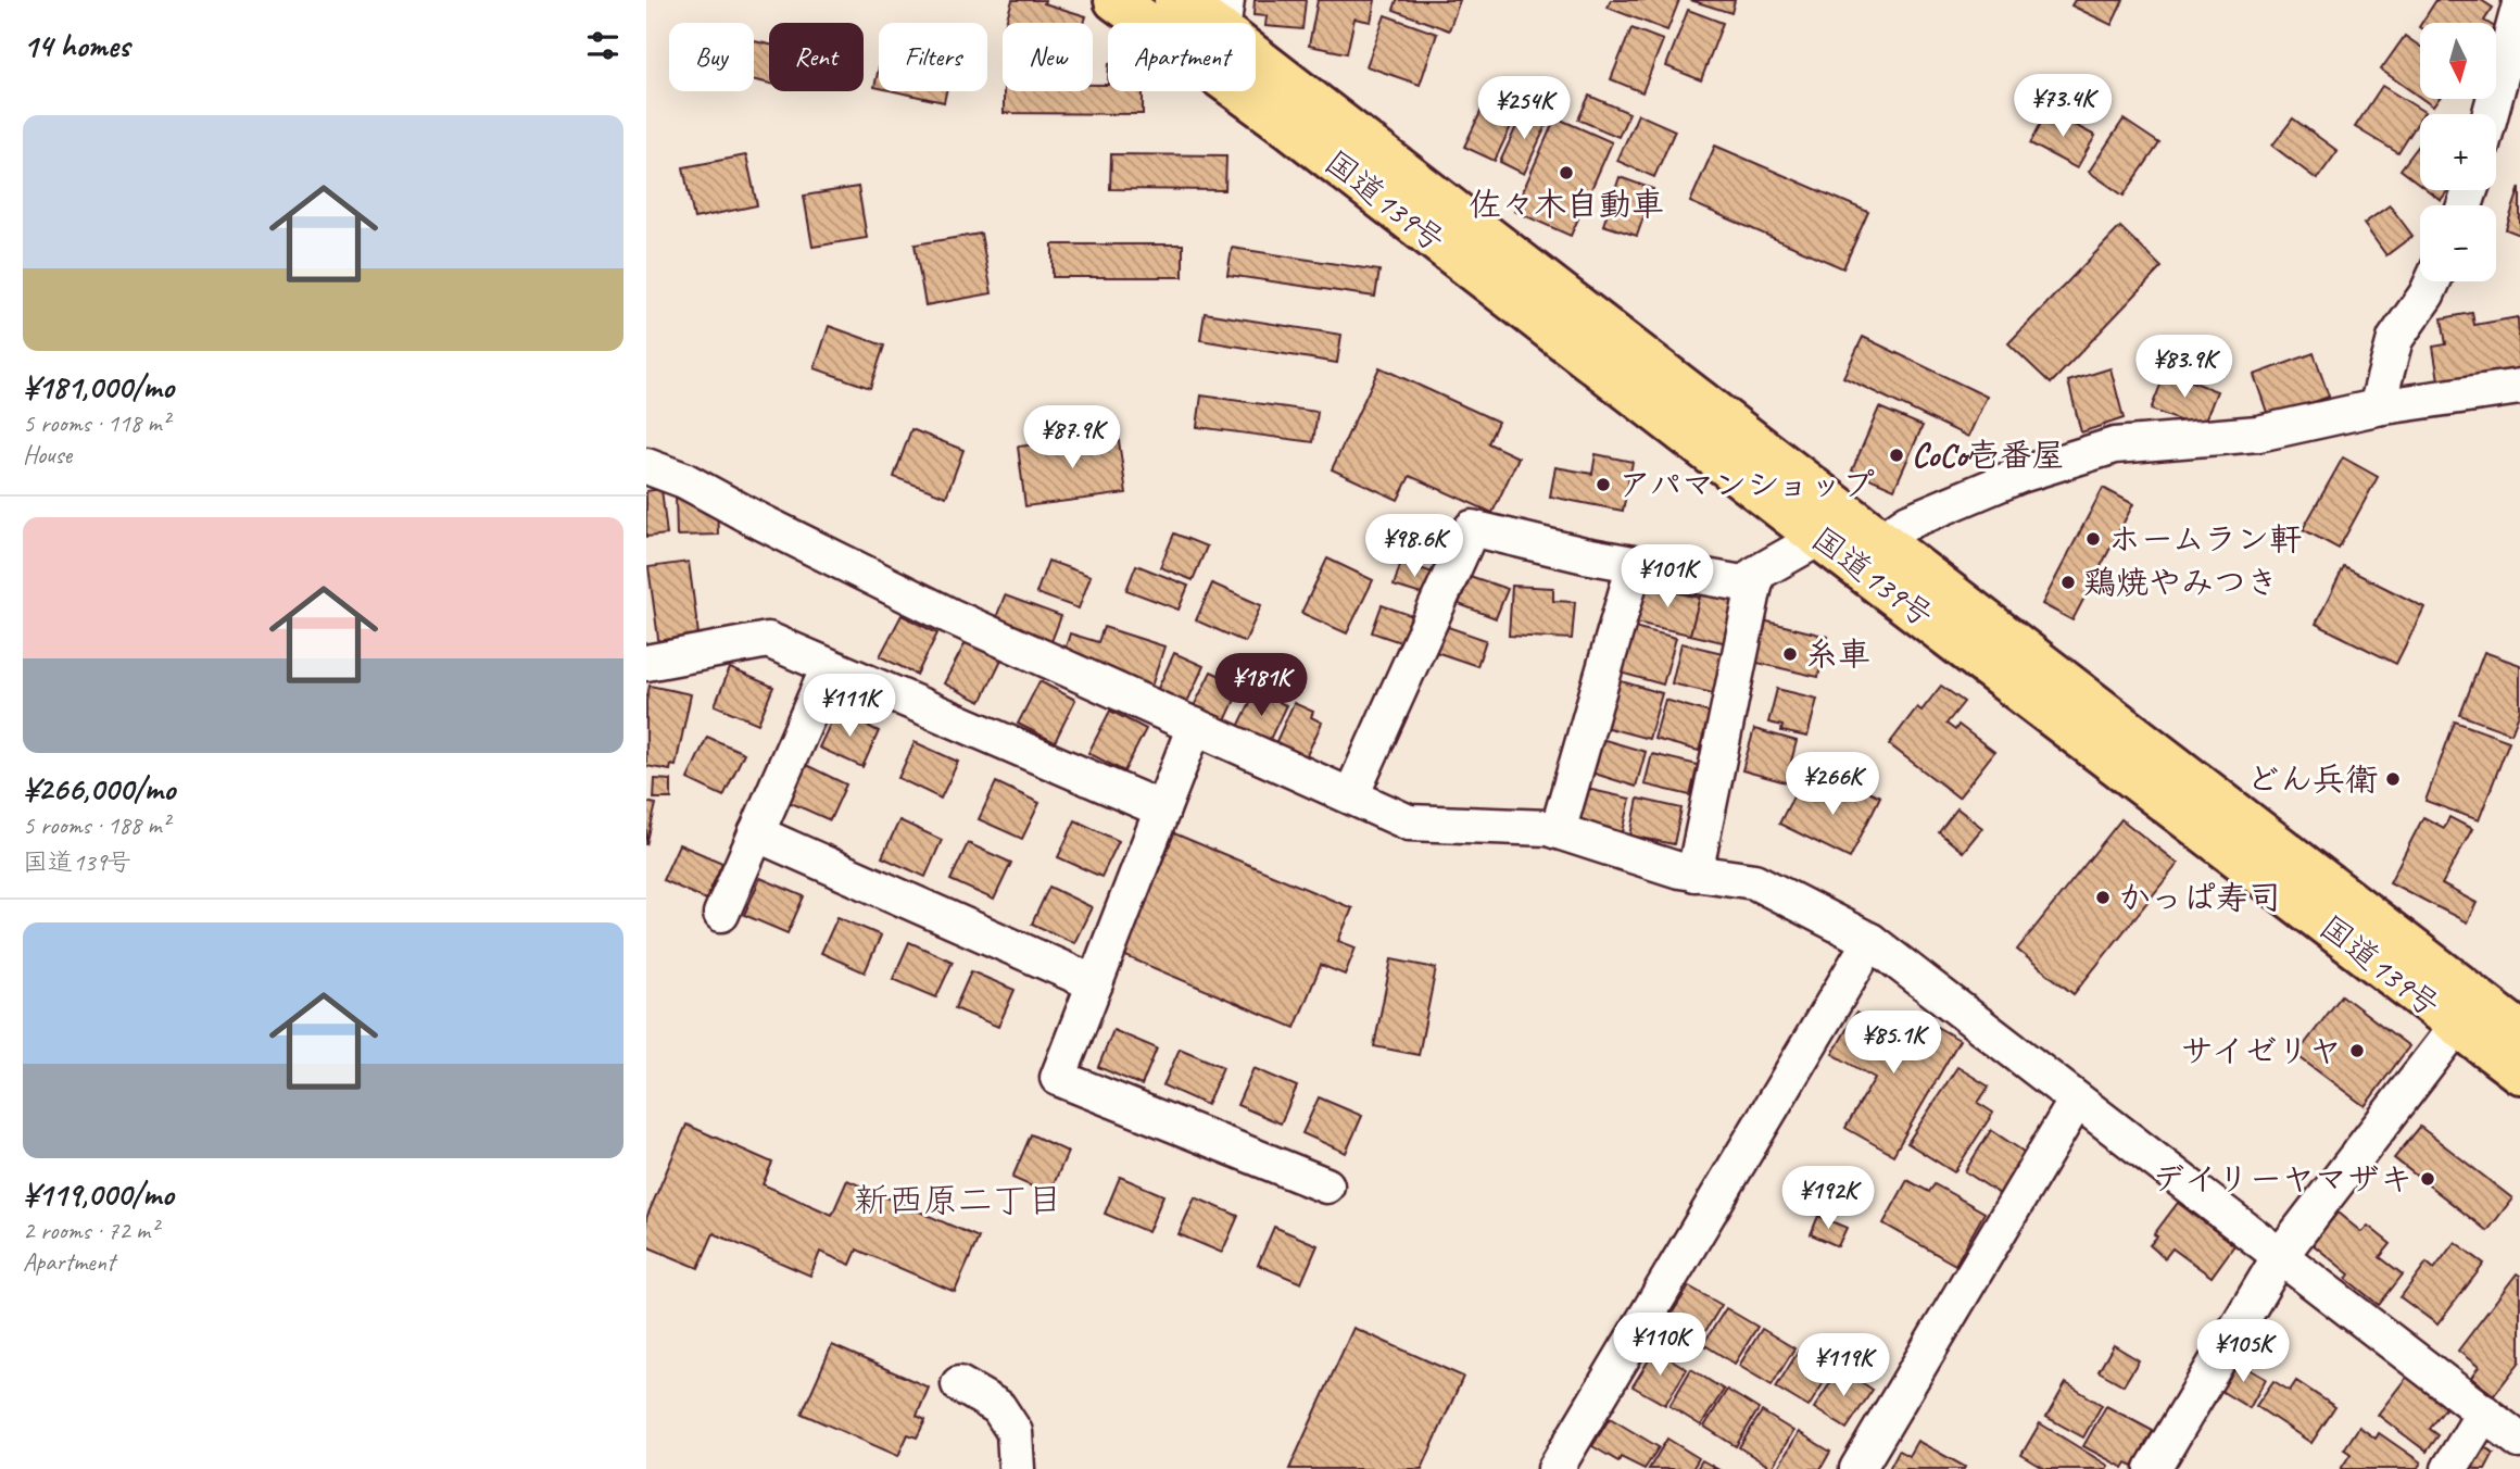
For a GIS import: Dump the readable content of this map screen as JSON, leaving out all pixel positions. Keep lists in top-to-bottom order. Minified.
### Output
{"streets":{"highway":["国道139号"]},"districts":["新西原二丁目"],"places":["佐々木自動車","CoCo壱番屋","アパマンショップ","ホームラン軒","鶏焼やみつき","糸車","どん兵衛","かっぱ寿司","サイゼリヤ","デイリーヤマザキ"],"north":"bottom","page":{"heading":"14 homes","map_buttons":["+","−"],"chip":["Buy","Rent","Filters","New","Apartment"],"price":["¥73.4K","¥254K","¥83.9K","¥87.9K","¥98.6K","¥101K","¥181K","¥111K","¥266K","¥85.1K","¥192K","¥110K","¥105K","¥119K"],"list":[{"name":"¥181,000/mo","note":"5 rooms · 118 m² · House"},{"name":"¥266,000/mo","note":"5 rooms · 188 m² · 国道139号"},{"name":"¥119,000/mo","note":"2 rooms · 72 m² · Apartment"}]}}
